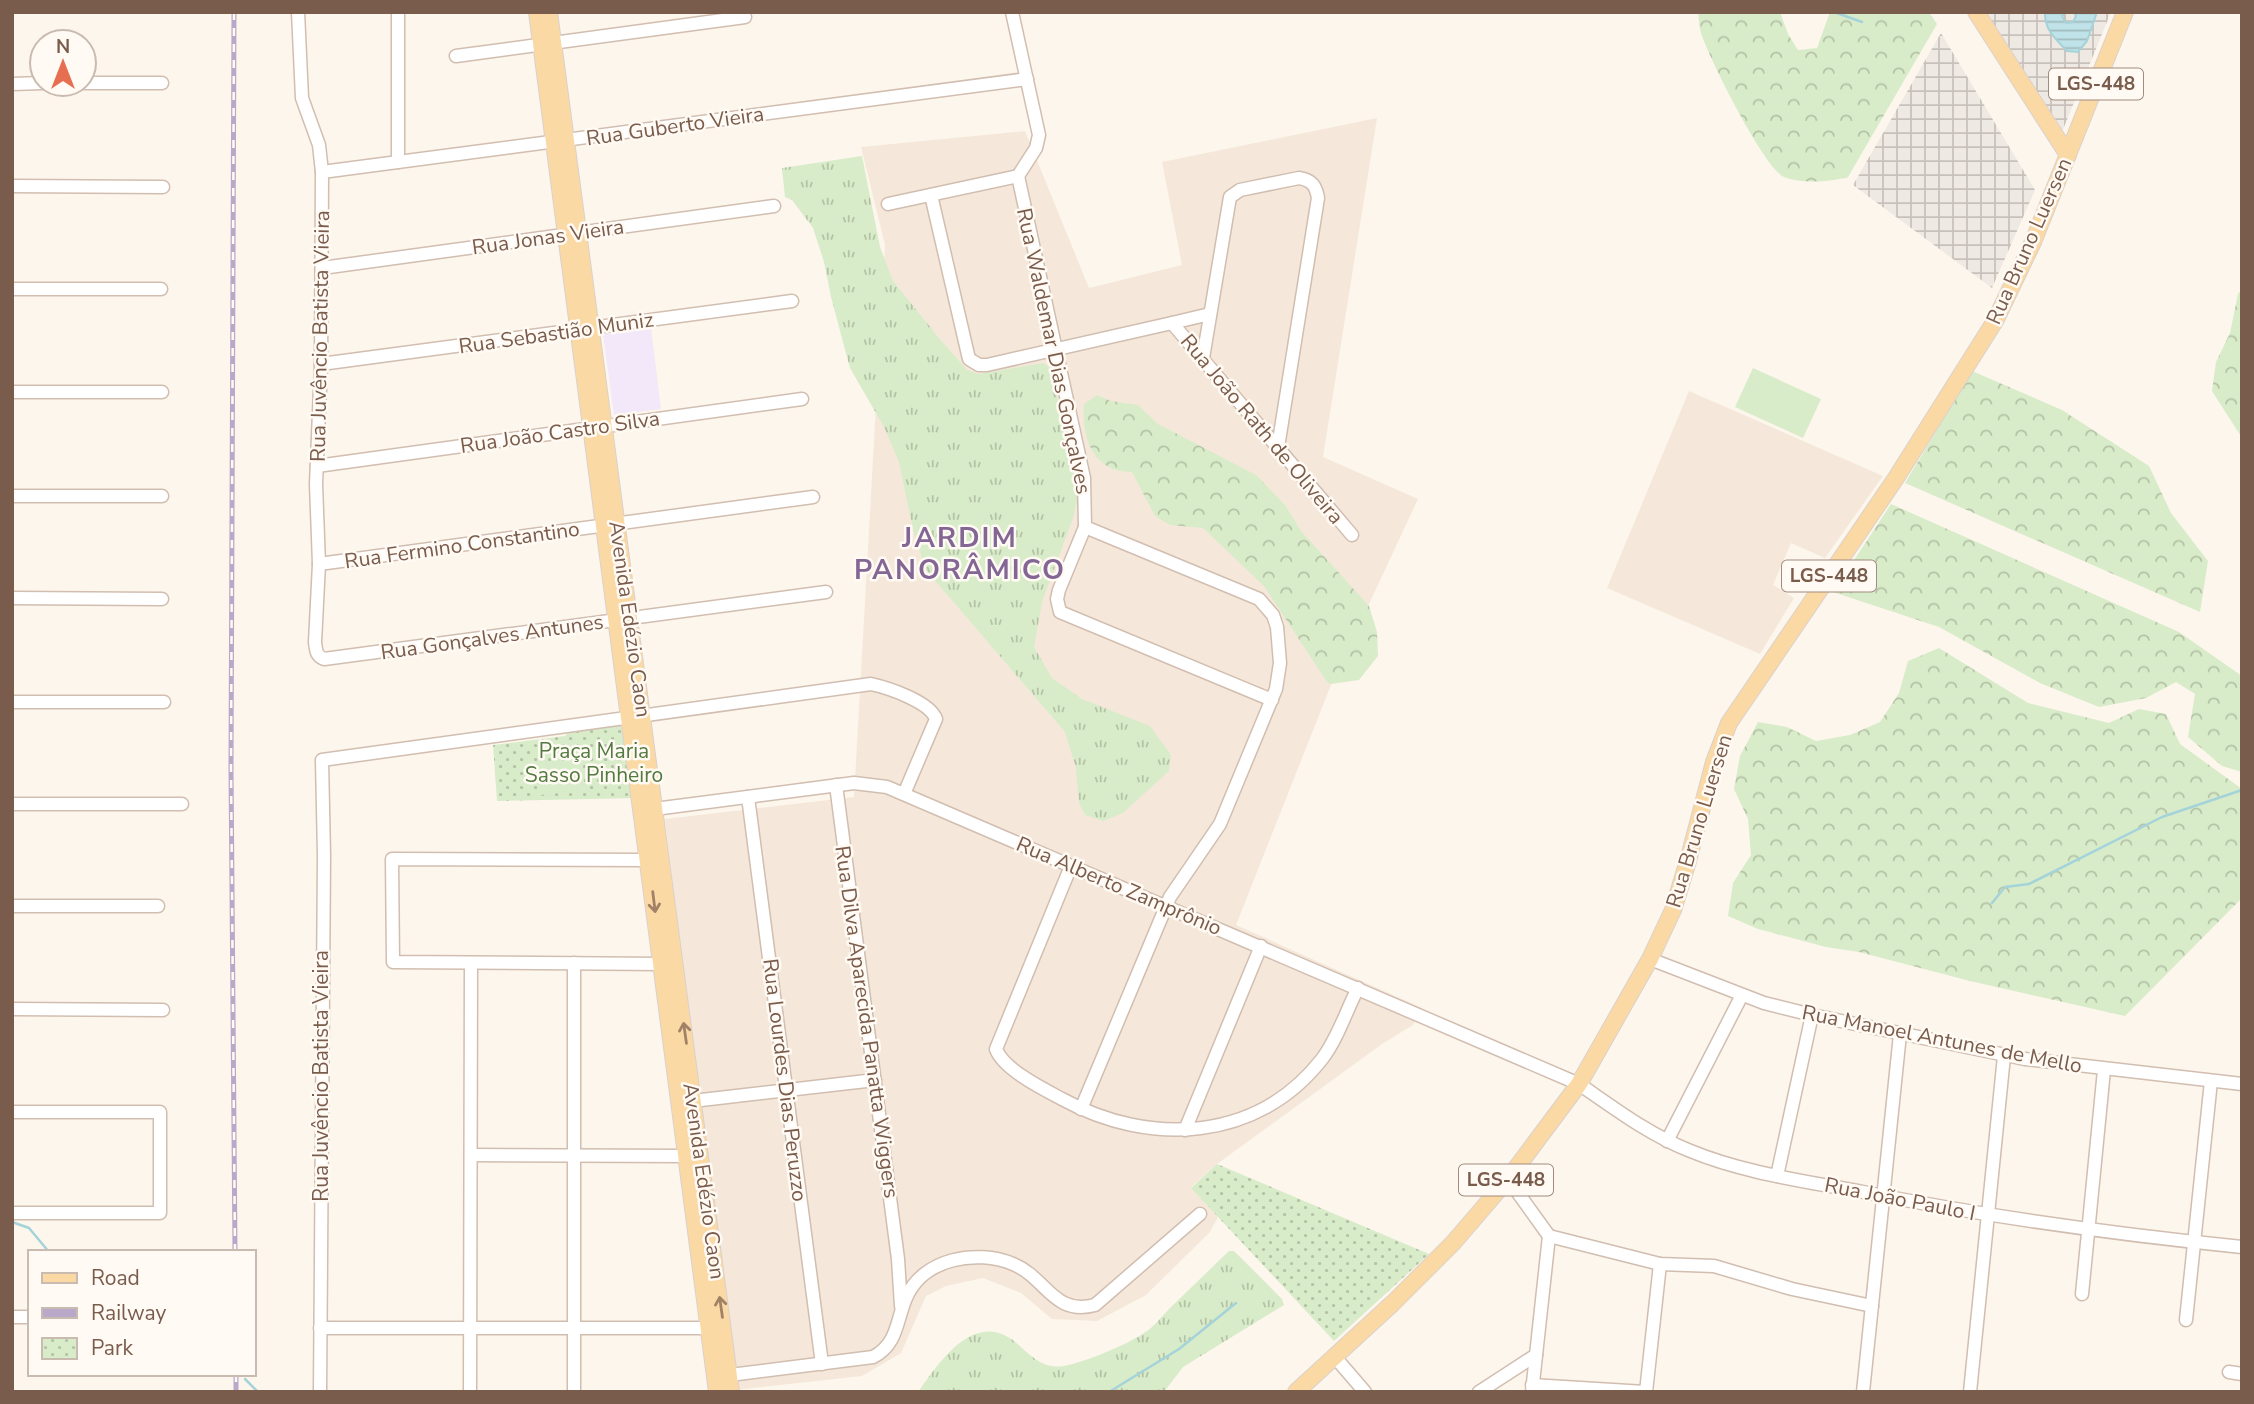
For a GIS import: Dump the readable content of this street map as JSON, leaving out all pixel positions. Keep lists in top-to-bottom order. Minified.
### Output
{"streets":{"main road":["LGS-448","Rua Bruno Luersen","Avenida Edézio Caon"],"street":["Rua Guberto Vieira","Rua Jonas Vieira","Rua Sebastião Muniz","Rua Juvêncio Batista Vieira","Rua Waldemar Dias Gonçalves","Rua João Rath de Oliveira","Rua João Castro Silva","Rua Fermino Constantino","Rua Gonçalves Antunes","Rua Alberto Zamprônio","Rua Dilva Aparecida Panatta Wiggers","Rua Manoel Antunes de Mello","Rua Lourdes Dias Peruzzo","Rua João Paulo I"]},"crossings":[["Rua Guberto Vieira","Rua Juvêncio Batista Vieira"],["Rua Guberto Vieira","Avenida Edézio Caon"],["Rua Jonas Vieira","Rua Juvêncio Batista Vieira"],["Rua Jonas Vieira","Avenida Edézio Caon"],["Rua Bruno Luersen","Rua Alberto Zamprônio"],["Rua Bruno Luersen","Rua Manoel Antunes de Mello"],["Rua Bruno Luersen","Rua João Paulo I"],["Rua Sebastião Muniz","Rua Juvêncio Batista Vieira"],["Rua Sebastião Muniz","Avenida Edézio Caon"],["Rua Juvêncio Batista Vieira","Rua João Castro Silva"],["Rua Juvêncio Batista Vieira","Rua Fermino Constantino"],["Rua Juvêncio Batista Vieira","Avenida Edézio Caon"],["Rua Juvêncio Batista Vieira","Rua Gonçalves Antunes"],["Rua Waldemar Dias Gonçalves","Rua João Rath de Oliveira"],["Rua João Castro Silva","Avenida Edézio Caon"],["Rua Fermino Constantino","Avenida Edézio Caon"],["Avenida Edézio Caon","Rua Gonçalves Antunes"],["Avenida Edézio Caon","Rua Alberto Zamprônio"],["Rua Alberto Zamprônio","Rua Dilva Aparecida Panatta Wiggers"],["Rua Alberto Zamprônio","Rua Lourdes Dias Peruzzo"],["Rua Alberto Zamprônio","Rua João Paulo I"]],"districts":["JARDIM PANORÂMICO"],"parks":["Praça Maria Sasso Pinheiro"],"legend":["Road","Railway","Park"],"north":"top"}
